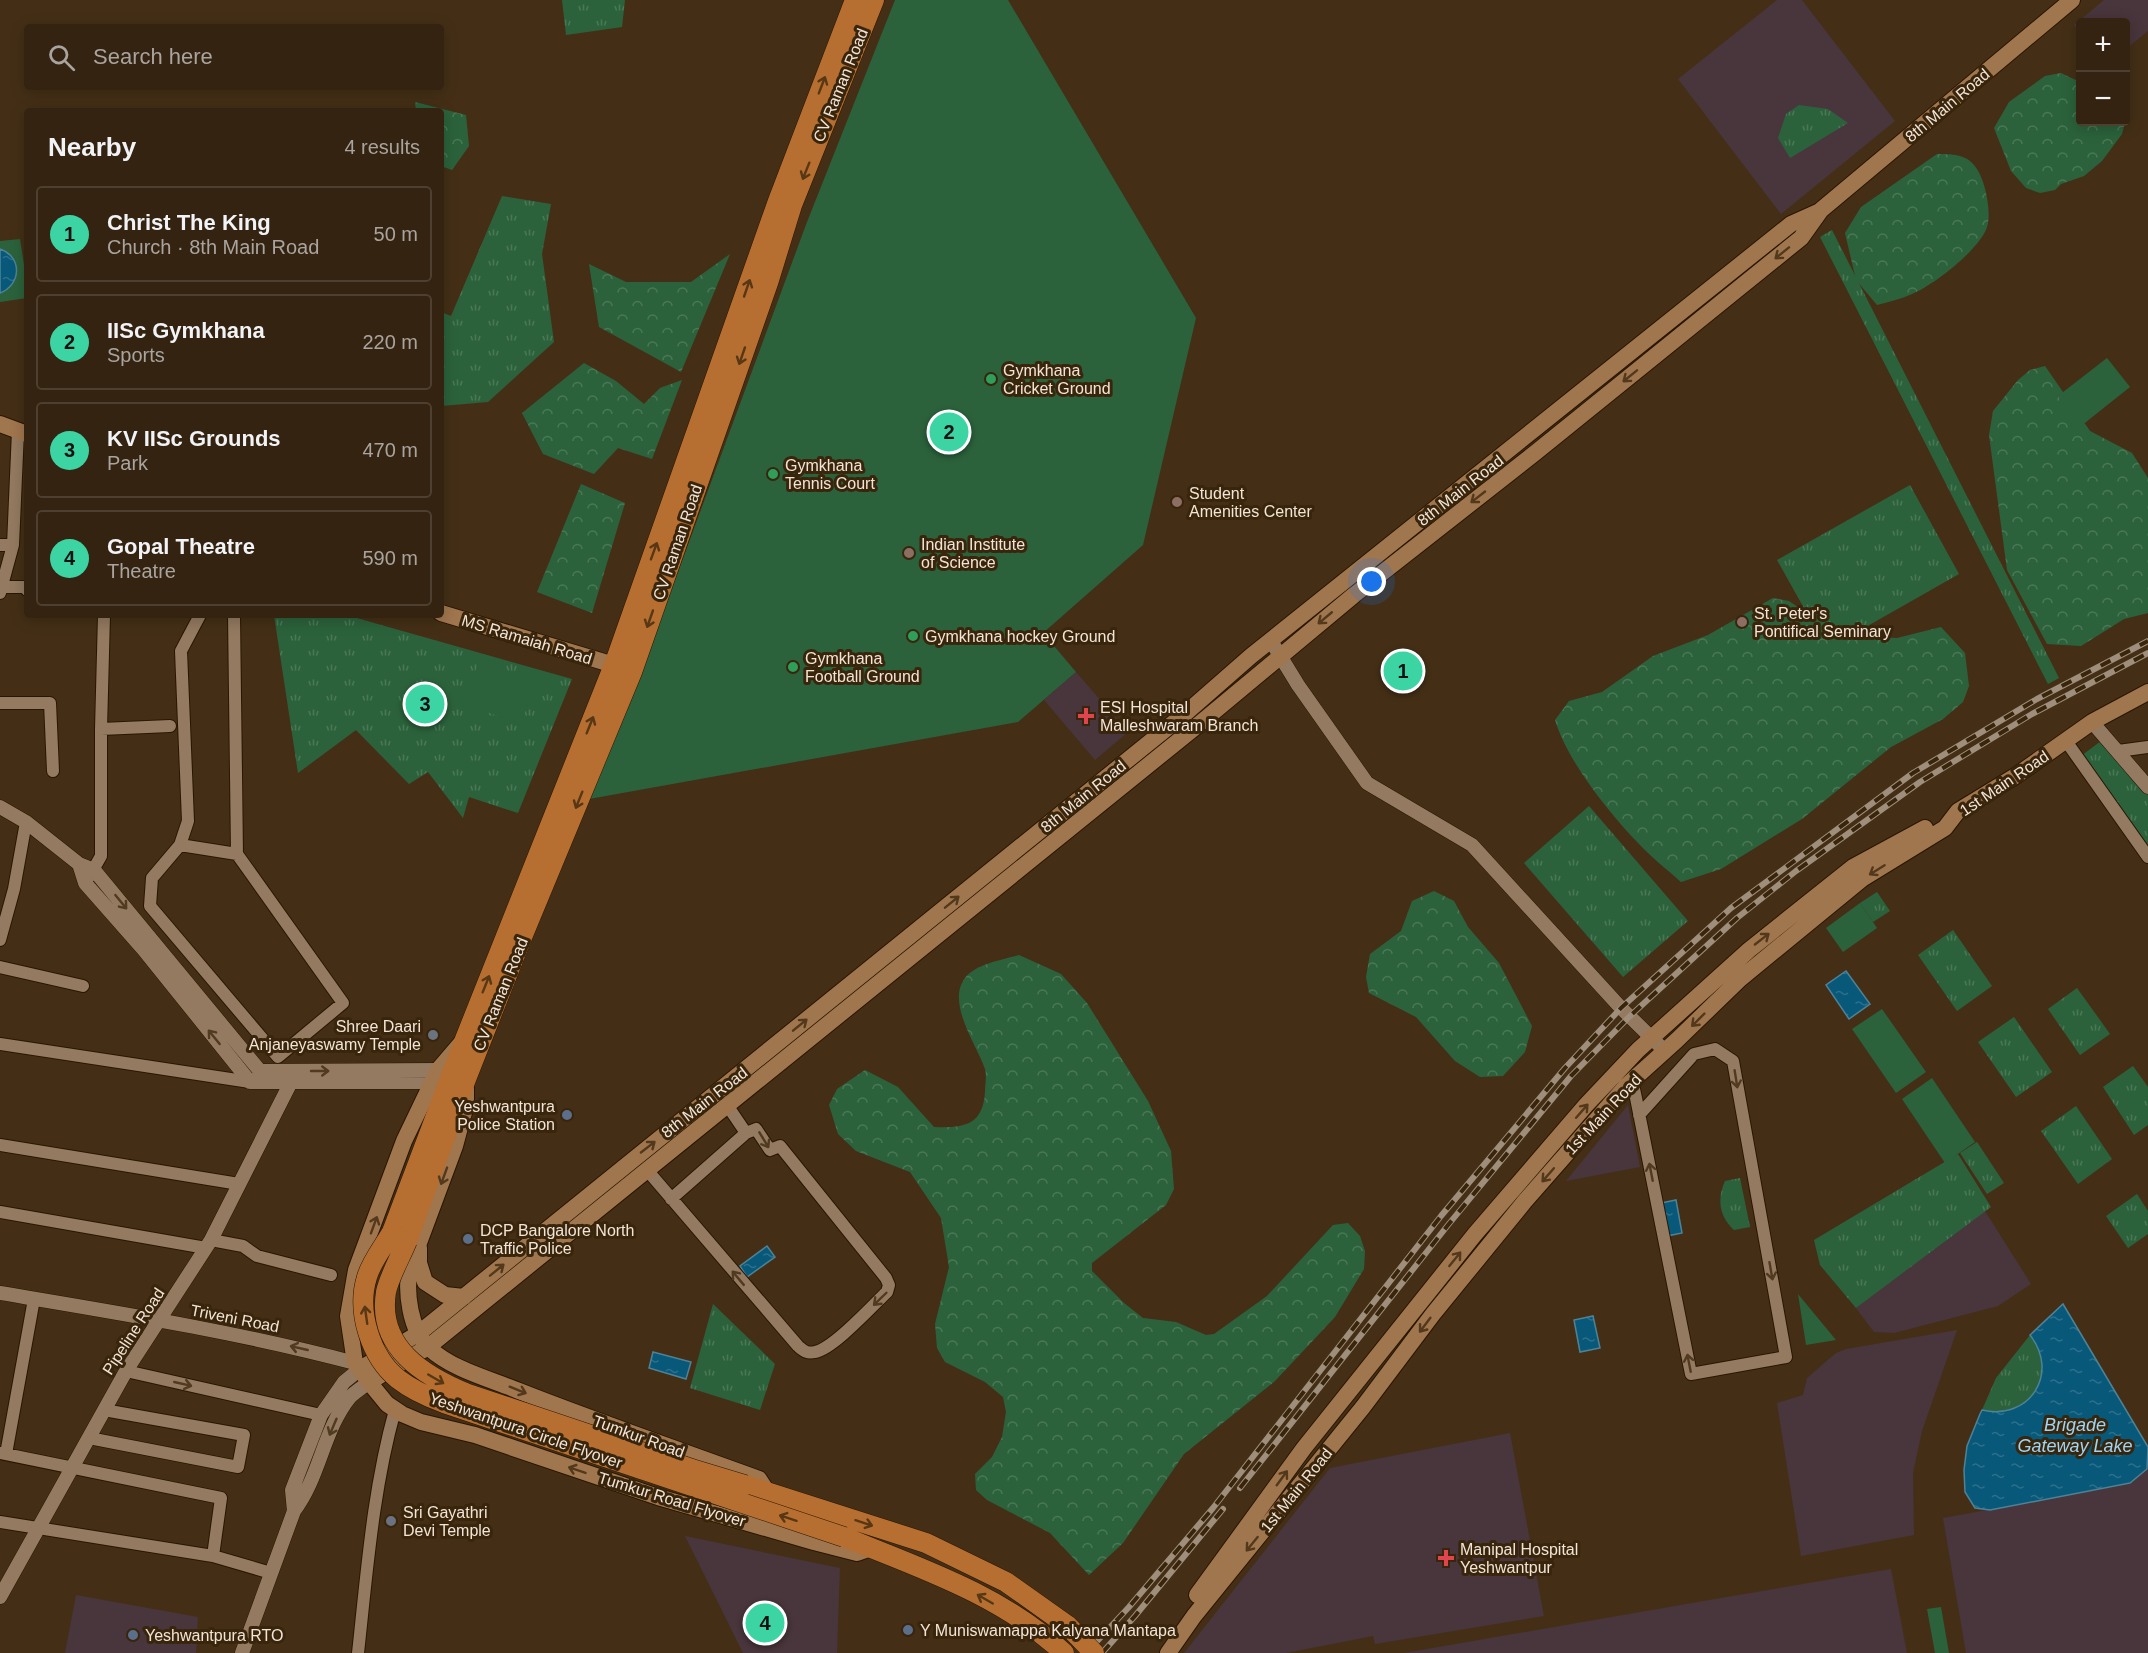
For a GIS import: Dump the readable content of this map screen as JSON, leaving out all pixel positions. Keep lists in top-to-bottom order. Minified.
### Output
{"streets":{"highway":["CV Raman Road","Yeshwantpura Circle Flyover","Tumkur Road"],"main road":["8th Main Road","MS Ramaiah Road","1st Main Road","Tumkur Road Flyover"],"street":["Triveni Road","Pipeline Road"]},"crossings":[["CV Raman Road","MS Ramaiah Road"],["CV Raman Road","Yeshwantpura Circle Flyover"],["8th Main Road","Triveni Road"],["8th Main Road","Tumkur Road"],["Triveni Road","Pipeline Road"],["Yeshwantpura Circle Flyover","Tumkur Road"],["Yeshwantpura Circle Flyover","Tumkur Road Flyover"]],"one_way":["Tumkur Road","Tumkur Road Flyover"],"water":["Brigade Gateway Lake"],"places":{"other":["Gymkhana Cricket Ground","Gymkhana Tennis Court","Student Amenities Center","Indian Institute of Science","St. Peter's Pontifical Seminary","Gymkhana hockey Ground","Gymkhana Football Ground","Shree Daari Anjaneyaswamy Temple","Yeshwantpura Police Station","DCP Bangalore North Traffic Police","Sri Gayathri Devi Temple","Y Muniswamappa Kalyana Mantapa","Yeshwantpura RTO"],"health":["ESI Hospital Malleshwaram Branch","Manipal Hospital Yeshwantpur"]},"page":{"map_buttons":["+","−"],"search":"Search here","heading":["Nearby","4 results"],"list":[{"mark":"1","name":"Christ The King","note":"Church · 8th Main Road","value":"50 m"},{"mark":"2","name":"IISc Gymkhana","note":"Sports","value":"220 m"},{"mark":"3","name":"KV IISc Grounds","note":"Park","value":"470 m"},{"mark":"4","name":"Gopal Theatre","note":"Theatre","value":"590 m"}],"pins":["2","1","3","4"]}}
